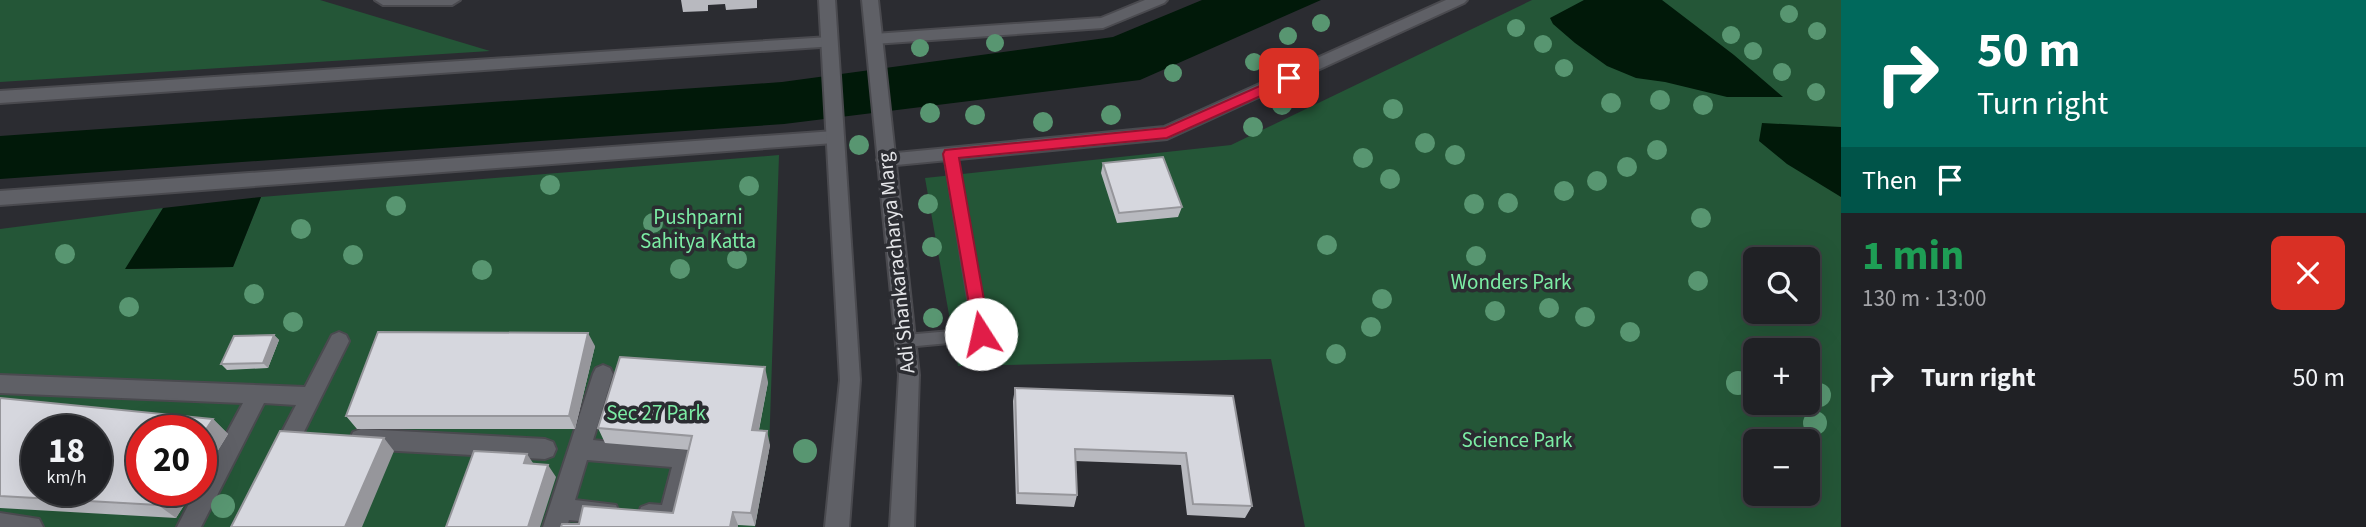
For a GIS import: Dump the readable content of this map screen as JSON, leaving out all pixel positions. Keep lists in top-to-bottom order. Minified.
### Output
{"streets":{"street":["Adi Shankaracharya Marg"]},"parks":["Pushparni Sahitya Katta","Wonders Park","Sec 27 Park","Science Park"],"page":{"turn":["50 m","Turn right"],"then":"Then","heading":["1 min","130 m · 13:00"],"map_buttons":["+","−"],"list":[{"name":"Turn right","value":"50 m"}],"speed":"18 km/h","limit":"20"}}
